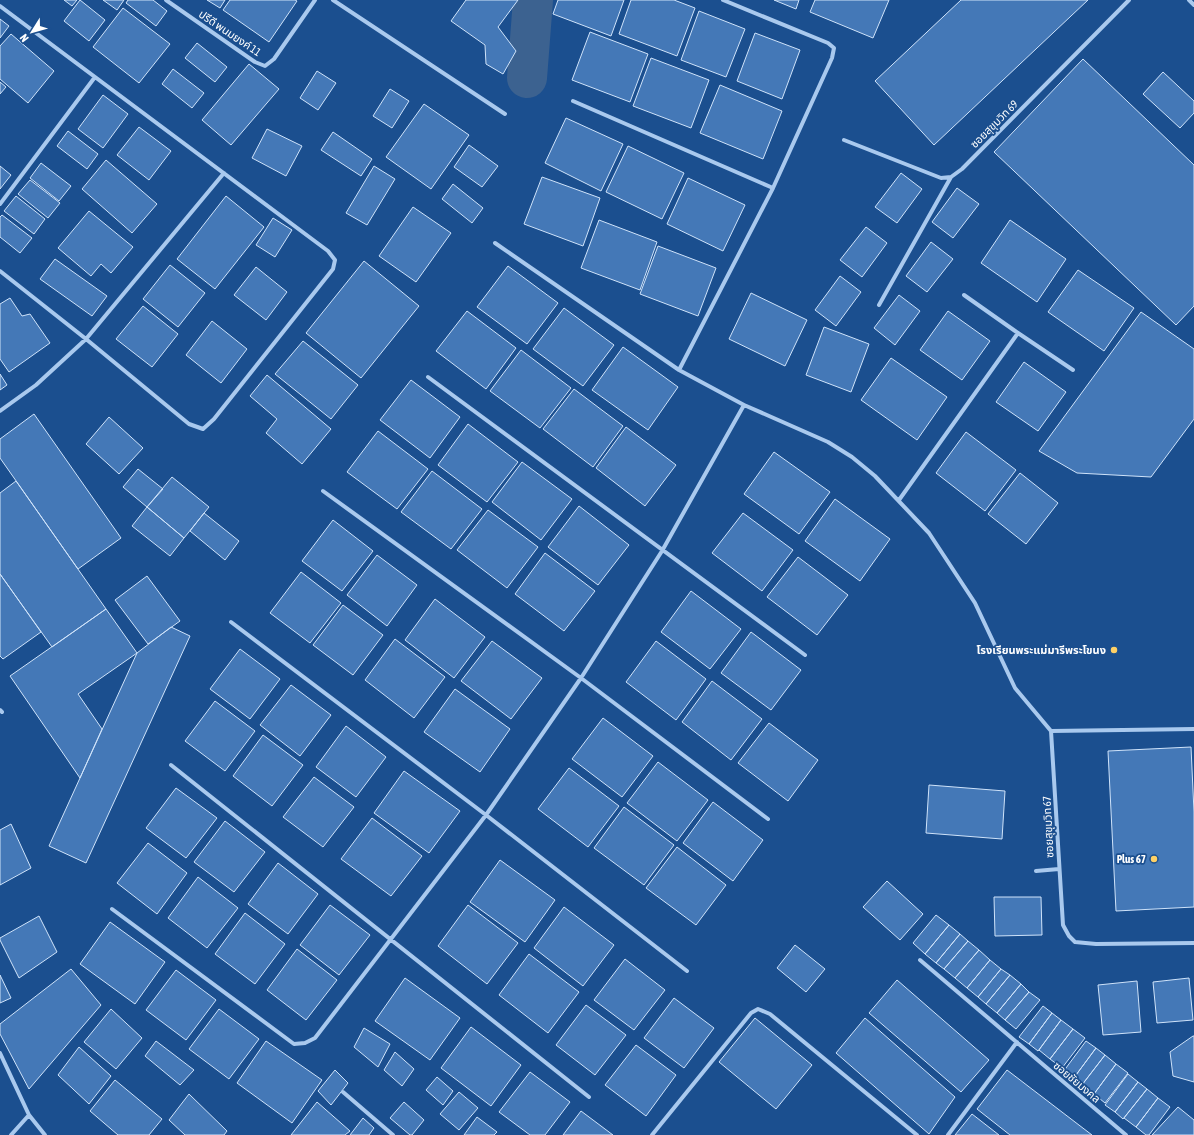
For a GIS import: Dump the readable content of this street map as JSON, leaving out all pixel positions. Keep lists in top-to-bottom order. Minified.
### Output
{"streets":{"street":["ปรีดี พนมยงค์ 11","ซอยสุขุมวิท 69","ซอยสุขุมวิท 67","ซอยชัยมงคล"]},"places":["โรงเรียนพระแม่มารีพระโขนง","Plus 67"],"north":"bottom left"}
